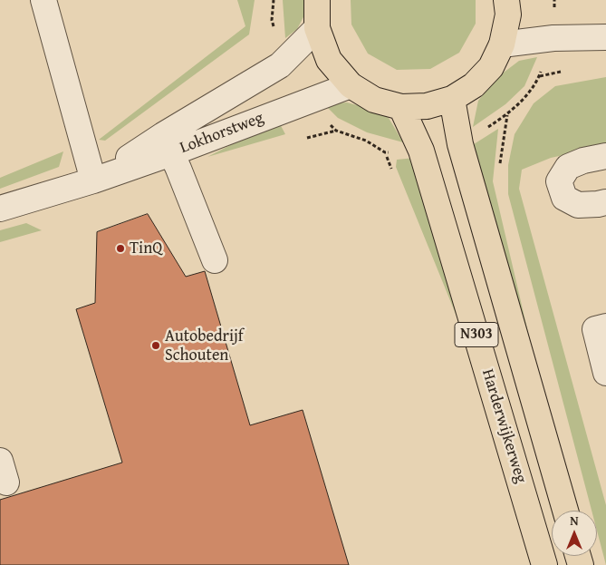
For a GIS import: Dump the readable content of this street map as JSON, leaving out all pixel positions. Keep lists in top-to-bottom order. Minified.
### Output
{"streets":{"main road":["N303","Harderwijkerweg"],"street":["Lokhorstweg"]},"places":["TinQ","Autobedrijf Schouten"],"north":"top"}
